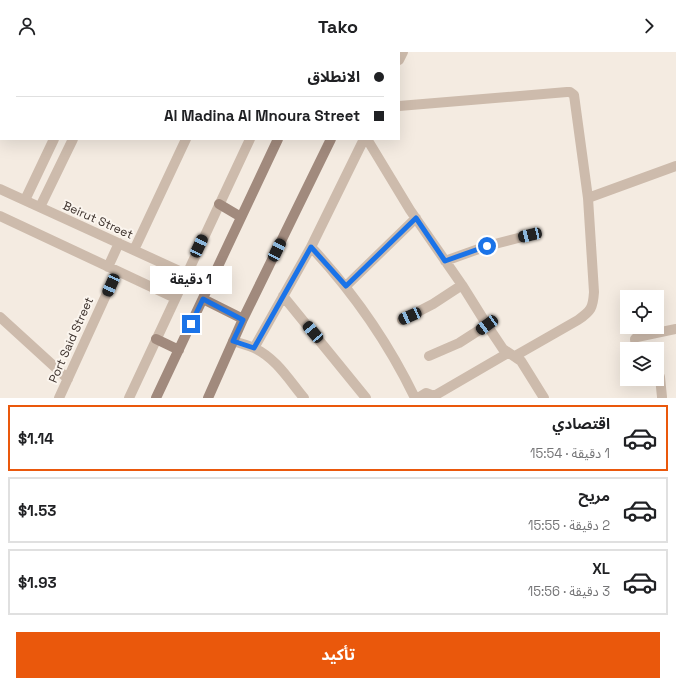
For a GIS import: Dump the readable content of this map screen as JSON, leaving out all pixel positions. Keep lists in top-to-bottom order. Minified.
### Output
{"streets":{"street":["Beirut Street","Port Said Street"]},"crossings":[["Beirut Street","Port Said Street"]],"page":{"header":"Tako","banner":["الانطلاق","Al Madina Al Mnoura Street"],"bubble":"1 دقيقة","list":[{"name":"اقتصادي","note":"1 دقيقة · 15:54","value":"$1.14"},{"name":"مريح","note":"2 دقيقة · 15:55","value":"$1.53"},{"name":"XL","note":"3 دقيقة · 15:56","value":"$1.93"}],"buttons":"تأكيد"}}
